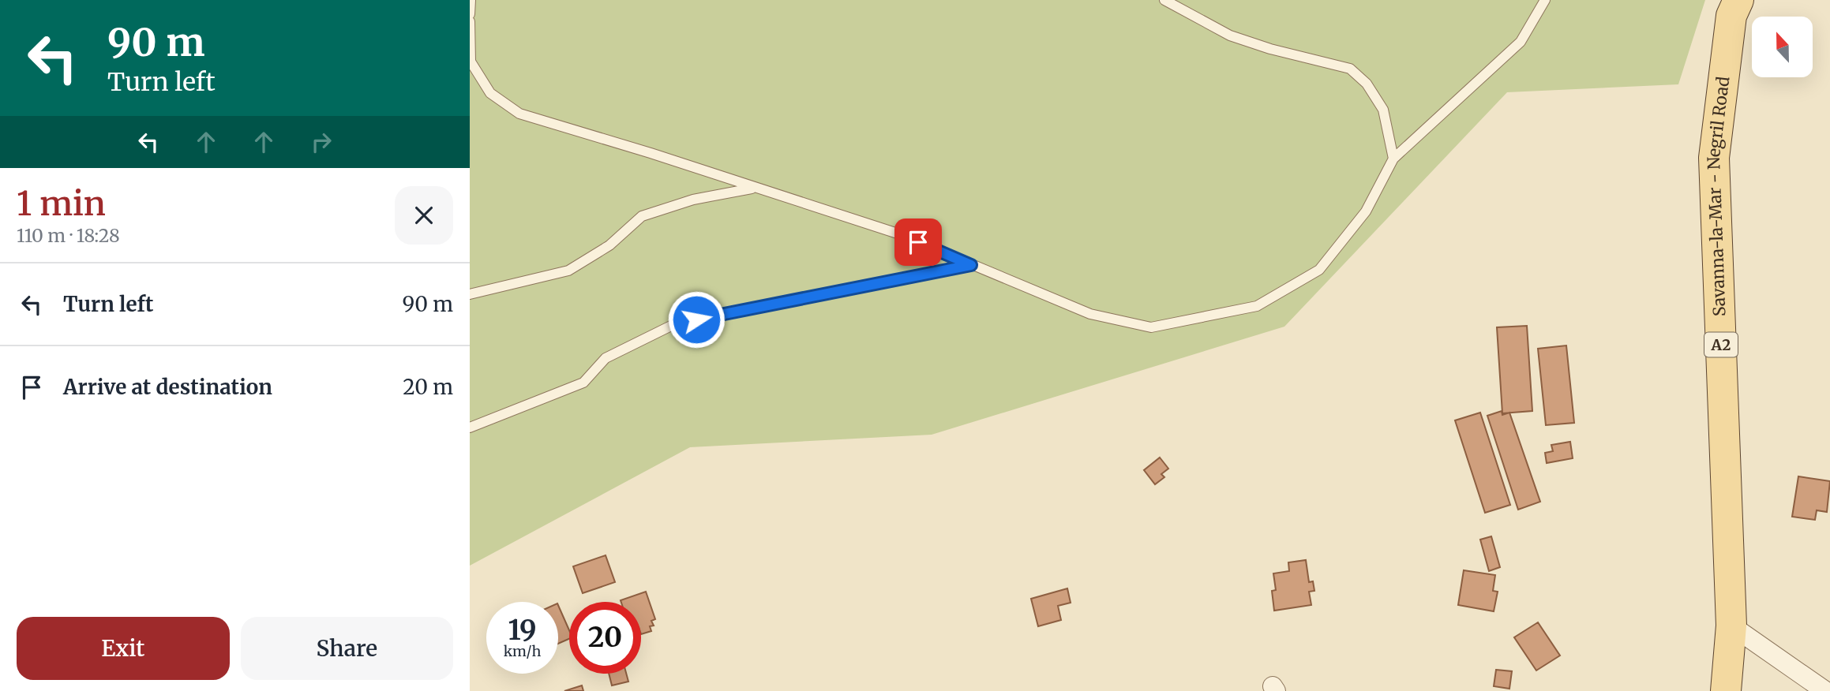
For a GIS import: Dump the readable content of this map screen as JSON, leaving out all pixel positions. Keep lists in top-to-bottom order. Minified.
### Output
{"streets":{"main road":["Savanna-la-Mar - Negril Road","A2"]},"north":"top","page":{"turn":["90 m","Turn left"],"heading":["1 min","110 m · 18:28"],"list":[{"name":"Turn left","value":"90 m"},{"name":"Arrive at destination","value":"20 m"}],"speed":"19 km/h","limit":"20","buttons":["Exit","Share"]}}
